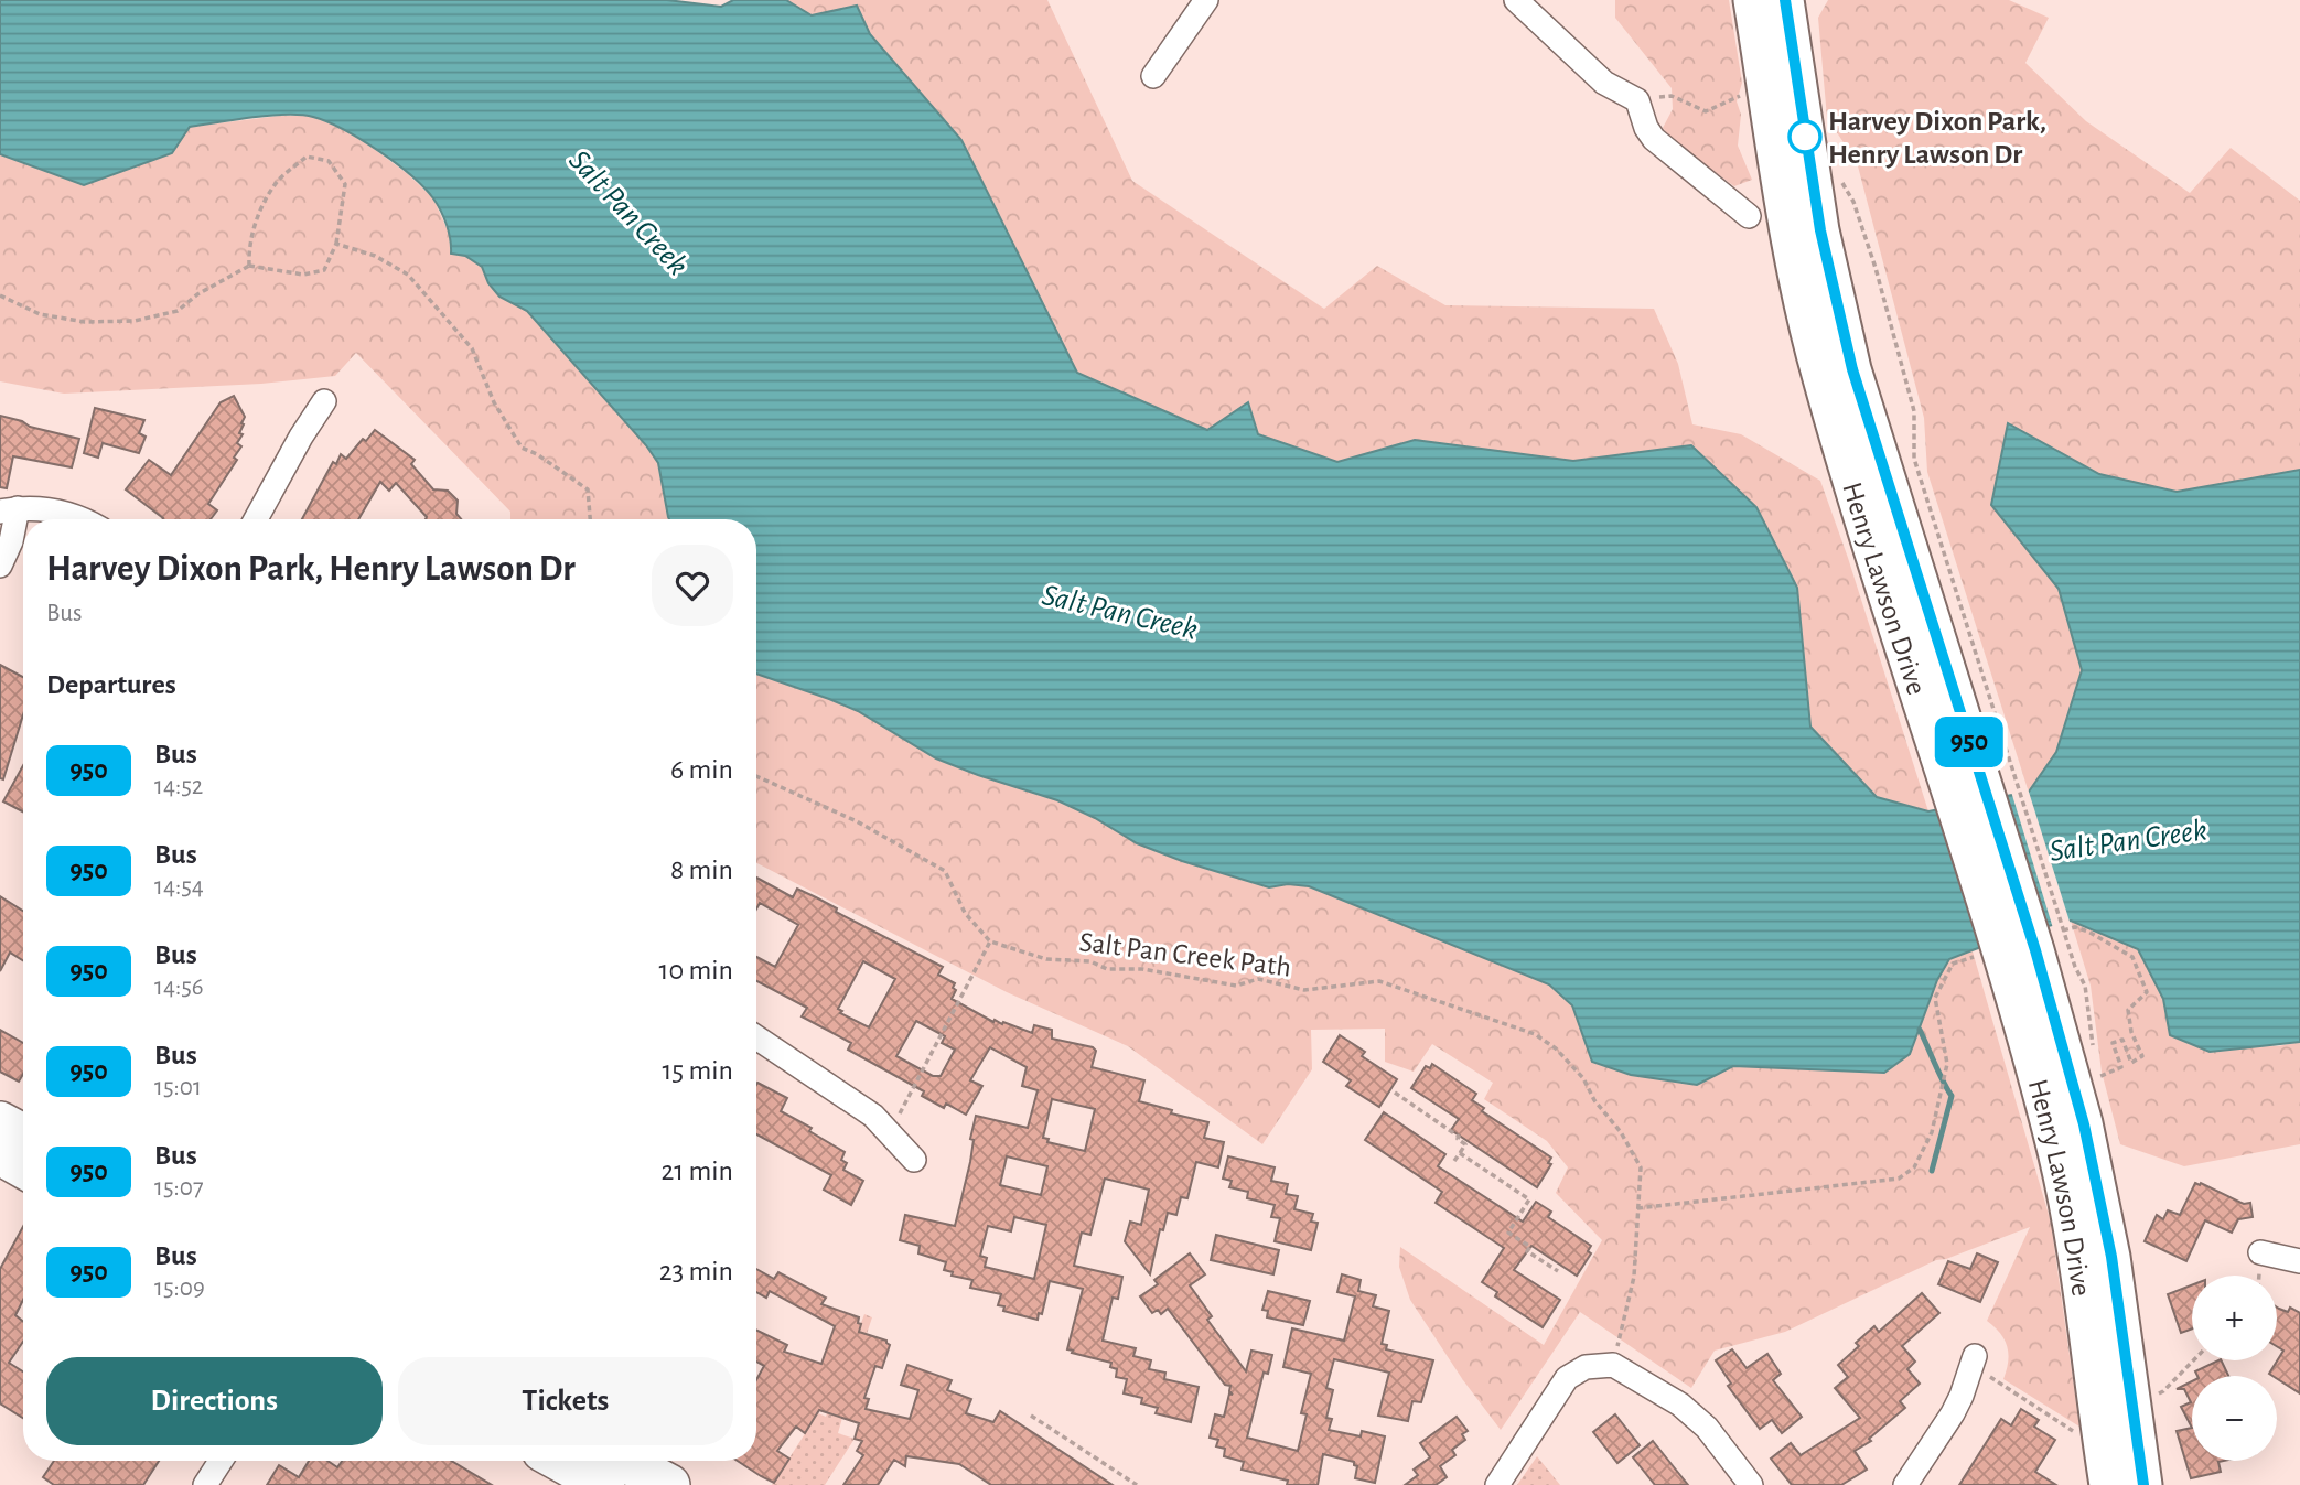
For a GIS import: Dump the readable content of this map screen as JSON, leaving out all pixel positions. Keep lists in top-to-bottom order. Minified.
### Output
{"streets":{"main road":["Henry Lawson Drive"],"path":["Salt Pan Creek Path"]},"water":["Salt Pan Creek"],"places":["Harvey Dixon Park, Henry Lawson Dr"],"lines":["bus line 950"],"page":{"on_map":"950","heading":[["Harvey Dixon Park, Henry Lawson Dr","Bus"],"Departures"],"list":[{"mark":"950","name":"Bus","note":"14:52","value":"6 min"},{"mark":"950","name":"Bus","note":"14:54","value":"8 min"},{"mark":"950","name":"Bus","note":"14:56","value":"10 min"},{"mark":"950","name":"Bus","note":"15:01","value":"15 min"},{"mark":"950","name":"Bus","note":"15:07","value":"21 min"},{"mark":"950","name":"Bus","note":"15:09","value":"23 min"}],"map_buttons":["+","−"],"buttons":["Directions","Tickets"]}}
